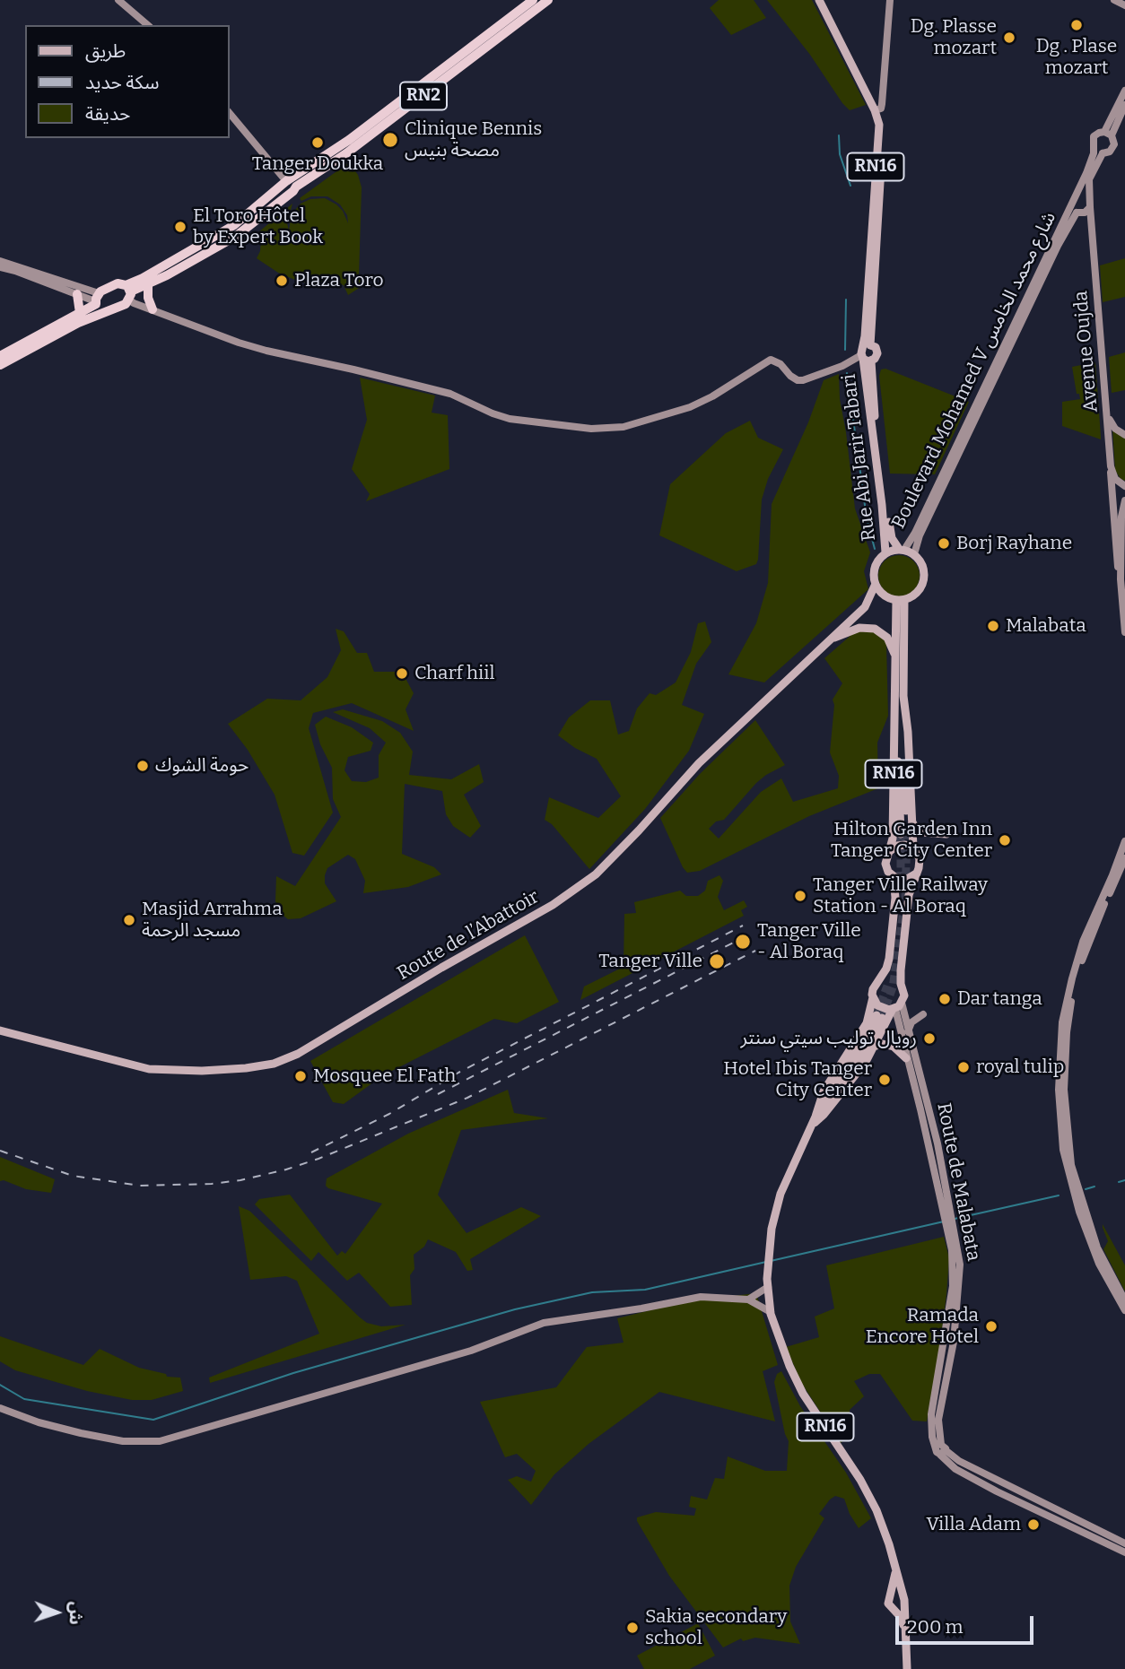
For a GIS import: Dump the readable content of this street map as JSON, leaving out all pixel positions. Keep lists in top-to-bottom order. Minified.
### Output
{"streets":{"highway":["RN2"],"main road":["RN16","Avenue Oujda","Boulevard Mohamed V شارع محمد الخامس","Rue Abi Jarir Tabari","Route de l’Abattoir","Route de Malabata"]},"crossings":[["RN16","Boulevard Mohamed V شارع محمد الخامس"],["RN16","Rue Abi Jarir Tabari"],["RN16","Route de l’Abattoir"],["RN16","Route de Malabata"],["Avenue Oujda","Boulevard Mohamed V شارع محمد الخامس"],["Boulevard Mohamed V شارع محمد الخامس","Rue Abi Jarir Tabari"],["Boulevard Mohamed V شارع محمد الخامس","Route de l’Abattoir"],["Rue Abi Jarir Tabari","Route de l’Abattoir"]],"places":["Dg . Plase mozart","Dg. Plasse mozart","Clinique Bennis مصحة بنيس","Tanger Doukka","El Toro Hôtel by Expert Book","Plaza Toro","Borj Rayhane","Malabata","Charf hiil","حومة الشوك","Hilton Garden Inn Tanger City Center","Tanger Ville Railway Station - Al Boraq","Masjid Arrahma مسجد الرحمة","Tanger Ville - Al Boraq","Tanger Ville","Dar tanga","رويال توليب سيتي سنتر","royal tulip","Mosquee El Fath","Hotel Ibis Tanger City Center","Ramada Encore Hotel","Villa Adam","Sakia secondary school"],"legend":["طريق","سكة حديد","حديقة"],"scale_bar":"200 m","north":"right"}
